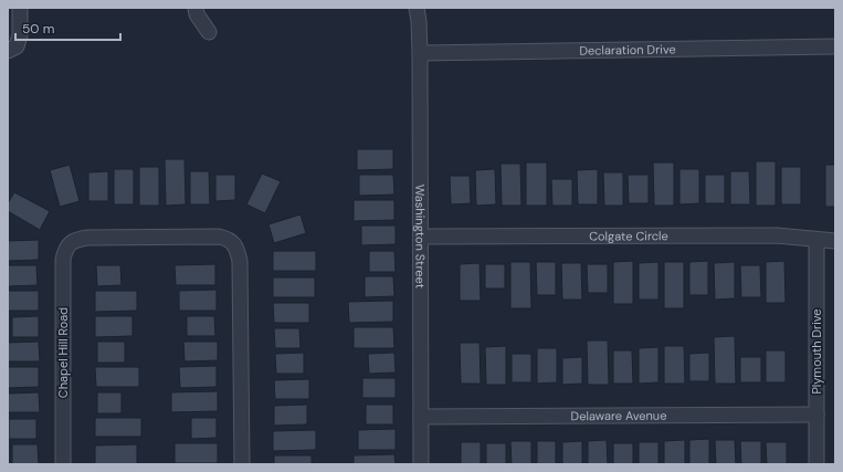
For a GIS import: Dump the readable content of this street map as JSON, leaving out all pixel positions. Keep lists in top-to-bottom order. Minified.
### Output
{"streets":{"street":["Declaration Drive","Washington Street","Colgate Circle","Plymouth Drive","Chapel Hill Road","Delaware Avenue"]},"crossings":[["Declaration Drive","Washington Street"],["Washington Street","Colgate Circle"],["Washington Street","Delaware Avenue"],["Colgate Circle","Plymouth Drive"],["Plymouth Drive","Delaware Avenue"]],"scale_bar":"50 m"}
